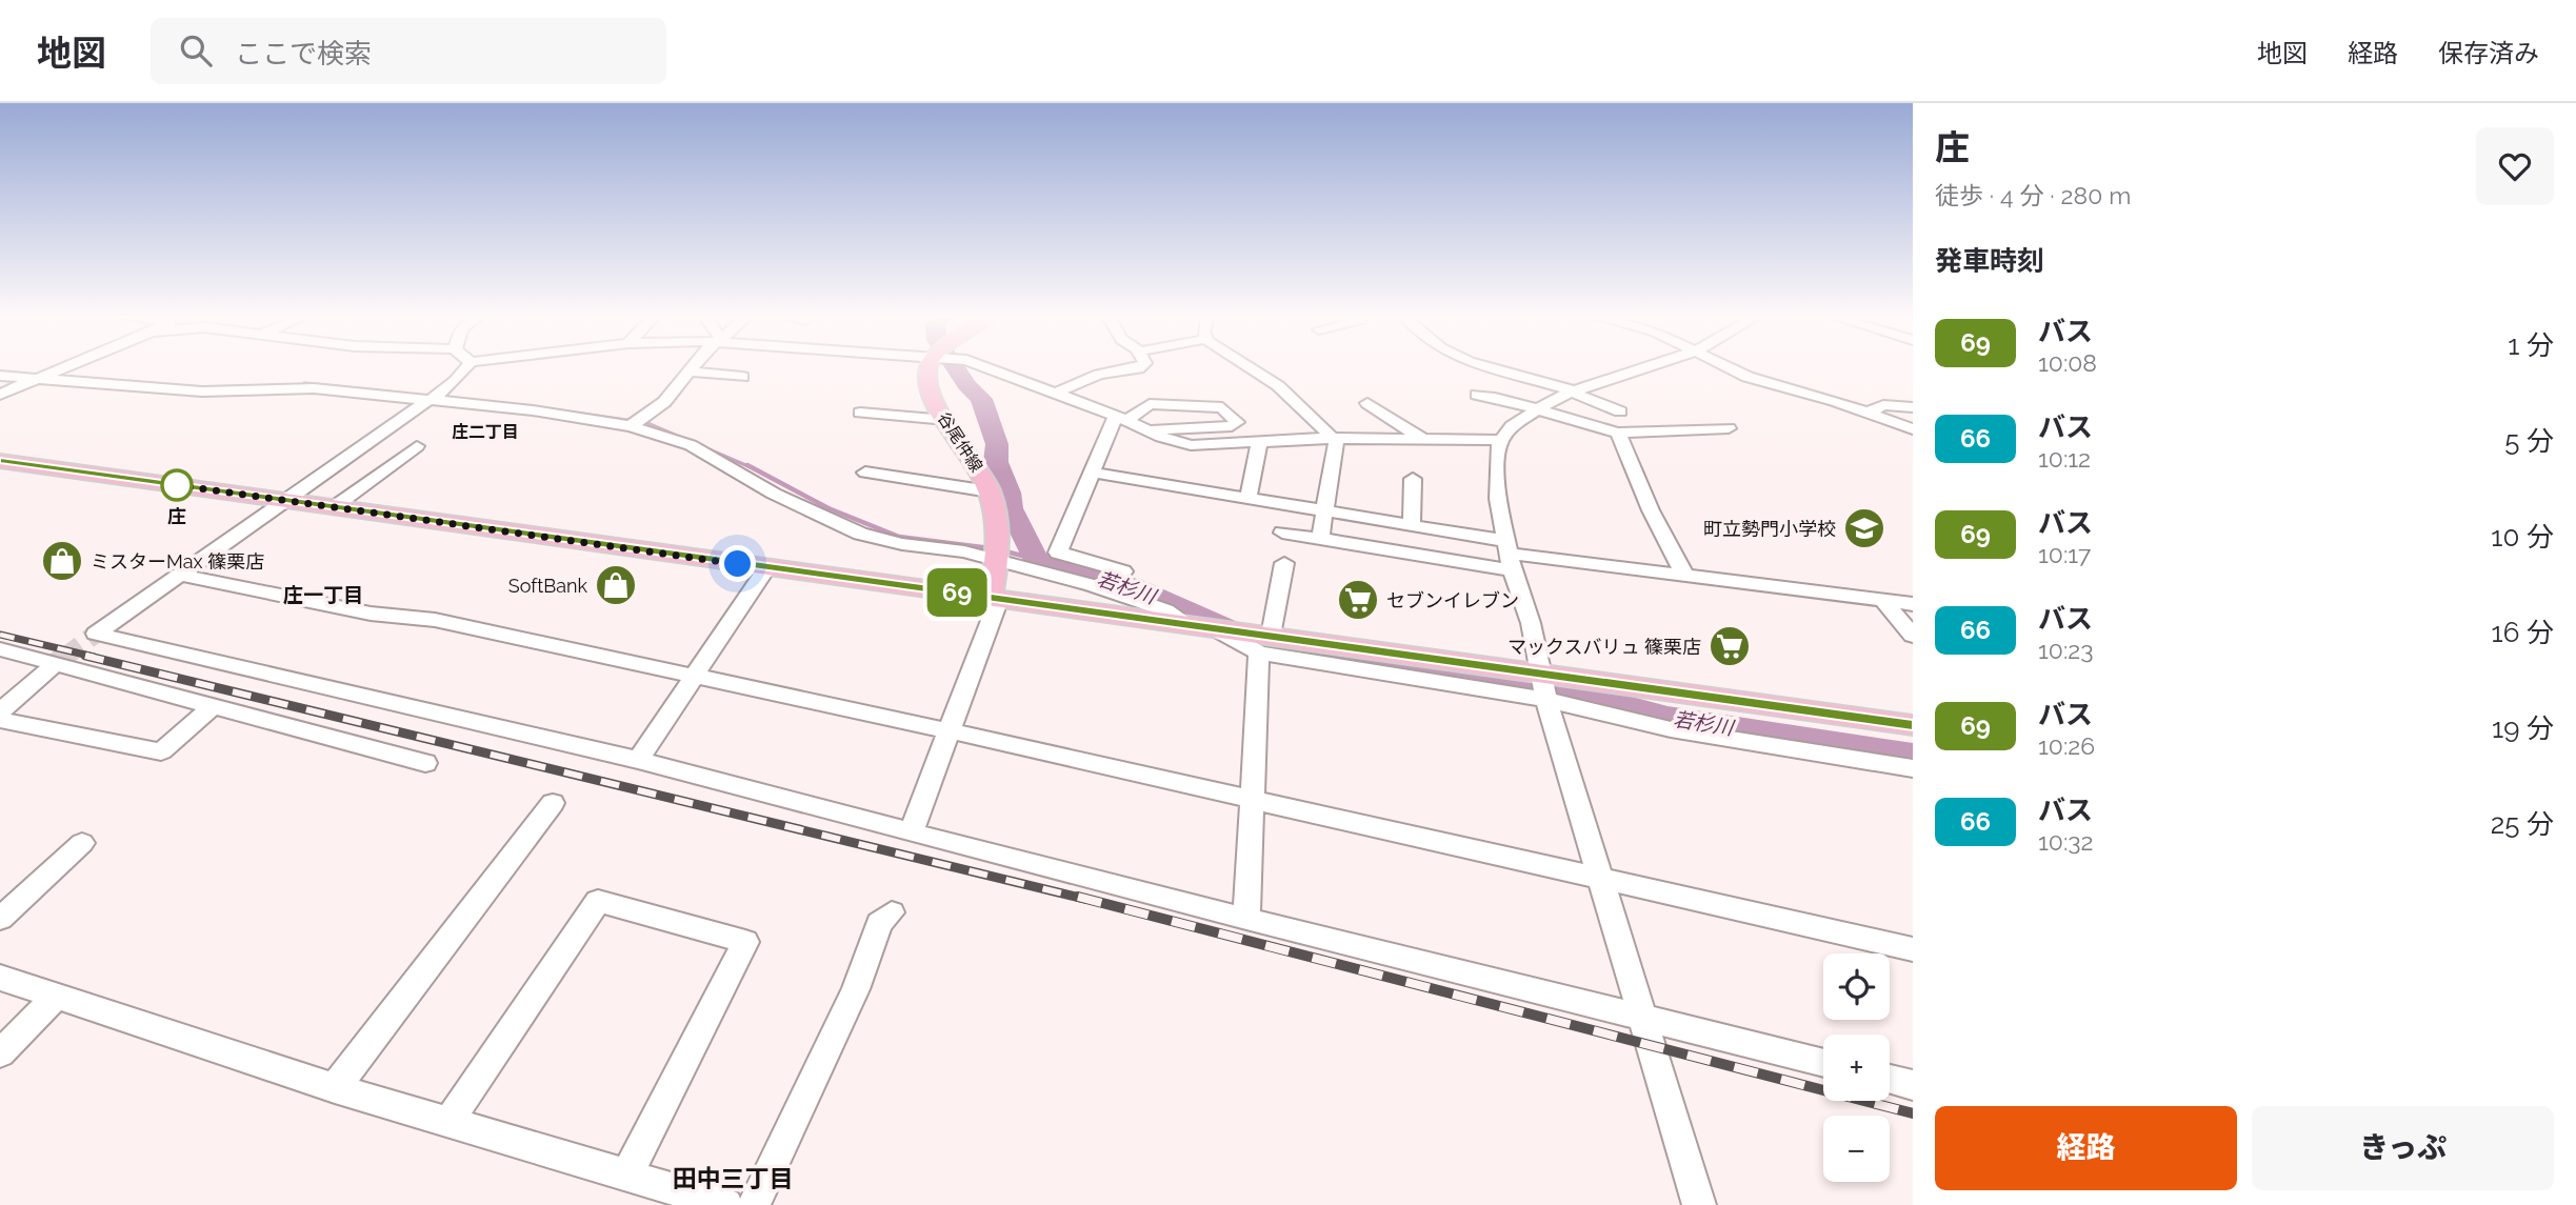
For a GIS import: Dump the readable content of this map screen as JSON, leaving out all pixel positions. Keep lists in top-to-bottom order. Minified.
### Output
{"streets":{"main road":["谷尾仲線"]},"districts":["庄二丁目","庄一丁目","田中三丁目"],"water":["若杉川"],"places":{"other":["庄"],"school or university":["町立勢門小学校"],"shop":["ミスターMax 篠栗店","SoftBank"],"supermarket":["セブンイレブン","マックスバリュ 篠栗店"]},"lines":["bus line 69"],"page":{"header":"地図","search":"ここで検索","nav":["地図","経路","保存済み"],"on_map":"69","heading":[["庄","徒歩 · 4 分 · 280 m"],"発車時刻"],"list":[{"mark":"69","name":"バス","note":"10:08","value":"1 分"},{"mark":"66","name":"バス","note":"10:12","value":"5 分"},{"mark":"69","name":"バス","note":"10:17","value":"10 分"},{"mark":"66","name":"バス","note":"10:23","value":"16 分"},{"mark":"69","name":"バス","note":"10:26","value":"19 分"},{"mark":"66","name":"バス","note":"10:32","value":"25 分"}],"map_buttons":["+","−"],"buttons":["経路","きっぷ"]}}
